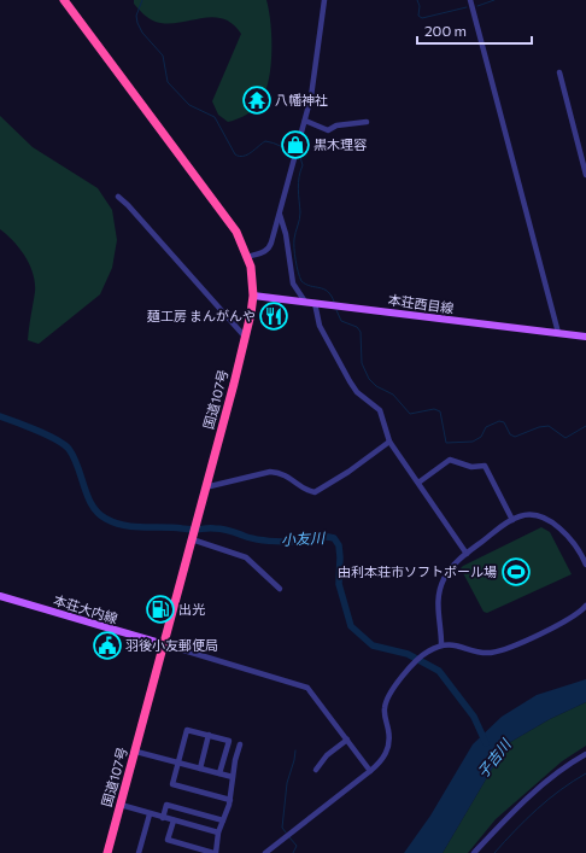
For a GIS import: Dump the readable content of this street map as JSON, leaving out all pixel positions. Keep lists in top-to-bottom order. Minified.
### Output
{"streets":{"highway":["国道107号"],"main road":["本荘西目線","本荘大内線"]},"crossings":[["本荘西目線","国道107号"],["国道107号","本荘大内線"]],"water":["小友川","子吉川"],"places":{"temple":["八幡神社"],"shop":["黒木理容"],"restaurant":["麺工房 まんがんや"],"sports":["由利本荘市ソフトボール場"],"fuel station":["出光"],"public building":["羽後小友郵便局"]},"scale_bar":"200 m"}
